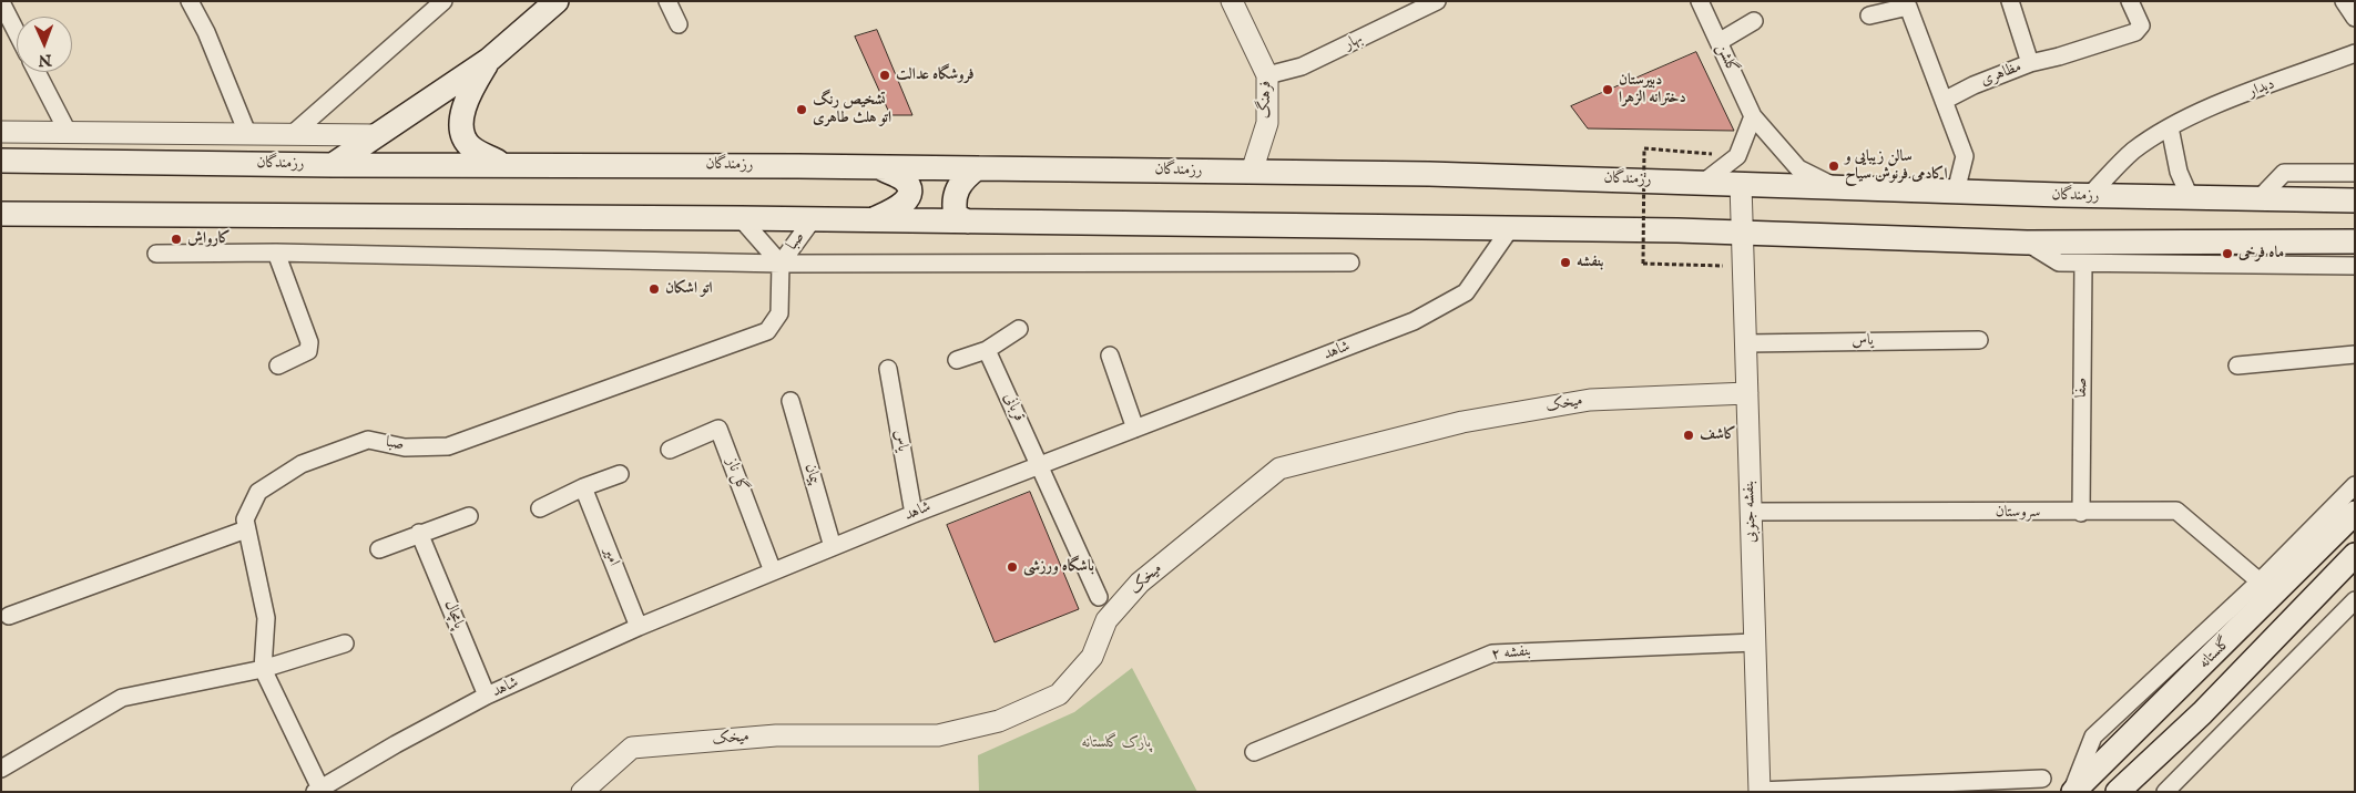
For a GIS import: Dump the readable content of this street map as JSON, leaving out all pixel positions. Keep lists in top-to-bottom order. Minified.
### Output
{"streets":{"main road":["رزمندگان","گلستانه"],"street":["بهار","گلشن","مظاهری","دیدار","فرهنگ","صبا","یاس","شاهد","صفا","میخک","قربانی","پیمان","گل ناز","بنفشه جنوبی","سروستان","امیر","پامچال","بنفشه ۲"]},"crossings":[["بهار","فرهنگ"],["گلشن","رزمندگان"],["دیدار","رزمندگان"],["فرهنگ","رزمندگان"],["رزمندگان","بنفشه جنوبی"],["صبا","شاهد"],["یاس","شاهد"],["یاس","بنفشه جنوبی"],["شاهد","قربانی"],["شاهد","پیمان"],["شاهد","گل ناز"],["شاهد","امیر"],["شاهد","پامچال"],["صفا","سروستان"],["میخک","بنفشه جنوبی"],["بنفشه جنوبی","سروستان"],["بنفشه جنوبی","بنفشه ۲"]],"parks":["پارک گلستانه"],"places":["فروشگاه عدالت","دبيرستان دخترانه الزهرا","تشخیص رنگ اتو هلث طاهری","سالن زیبایی و اکادمی فرنوش سیاح","کارواش","ماه فرخی","بنفشه","اتو اشکان","کاشف","باشگاه ورزشی"],"north":"bottom"}
